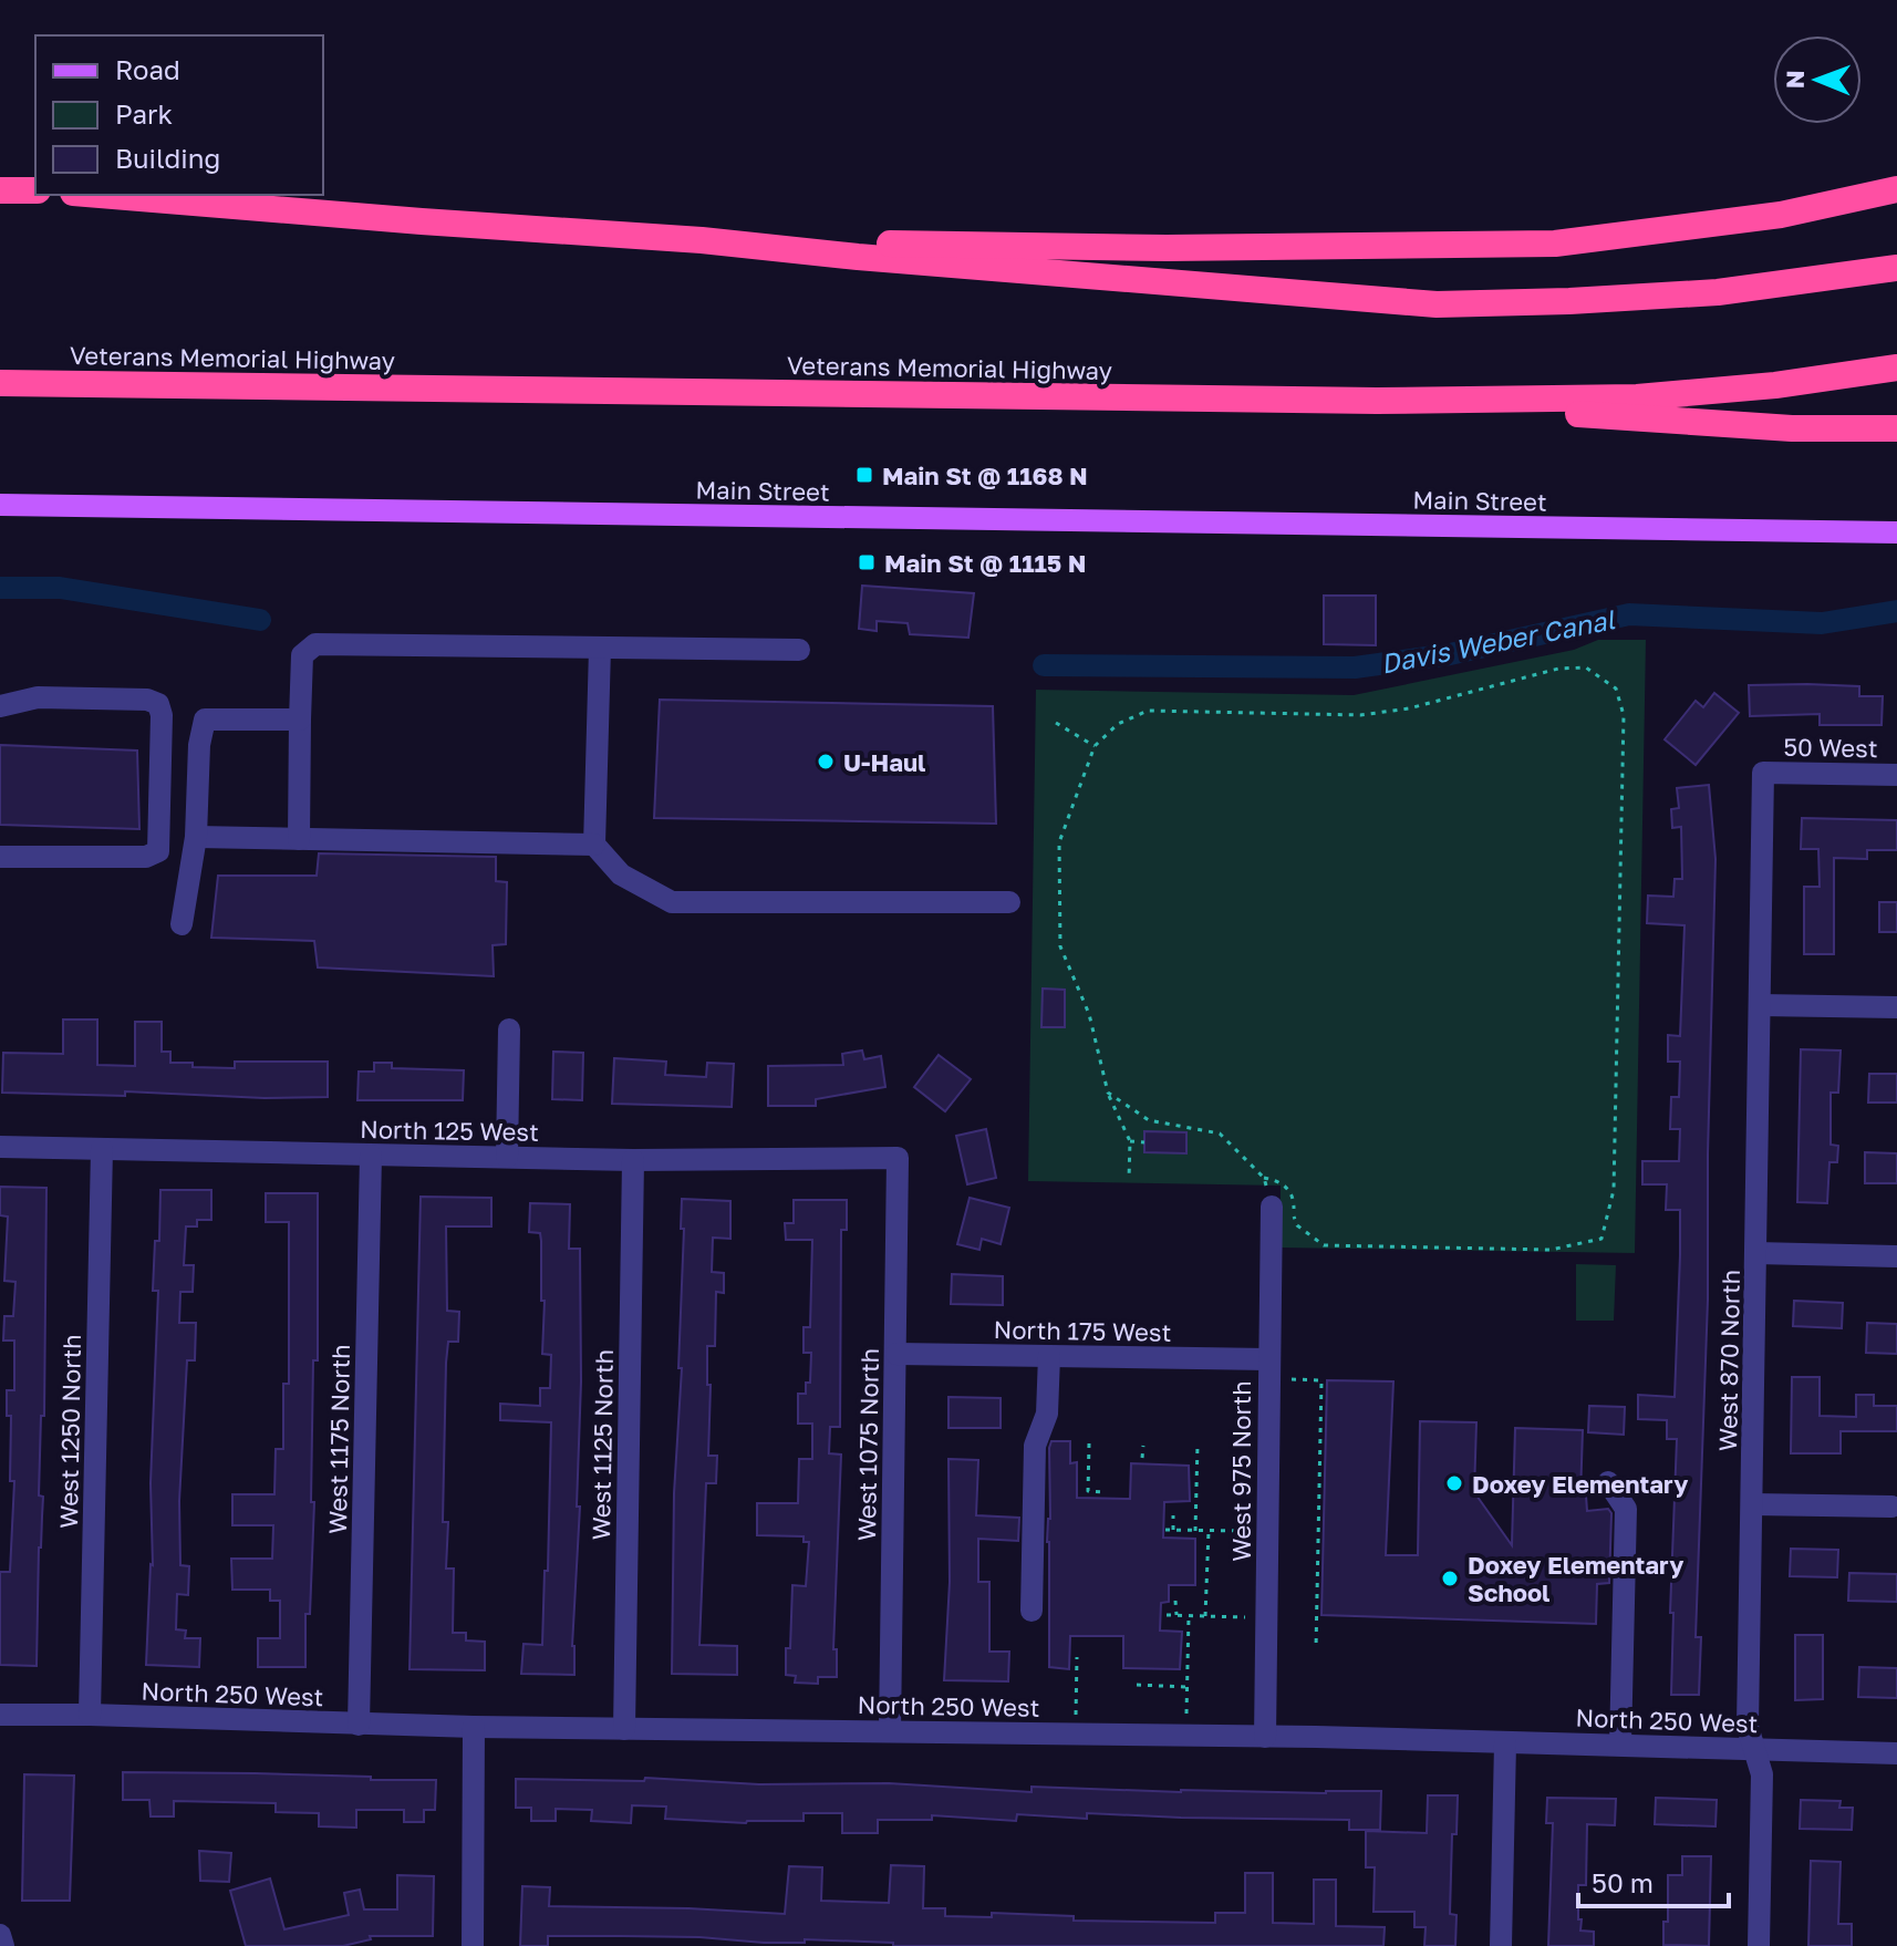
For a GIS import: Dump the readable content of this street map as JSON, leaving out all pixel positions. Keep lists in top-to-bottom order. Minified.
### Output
{"streets":{"highway":["Veterans Memorial Highway"],"main road":["Main Street"],"street":["50 West","North 125 West","North 175 West","West 870 North","West 1250 North","West 1175 North","West 1125 North","West 1075 North","West 975 North","North 250 West"]},"crossings":[["50 West","West 870 North"],["North 125 West","West 1250 North"],["North 125 West","West 1175 North"],["North 125 West","West 1125 North"],["North 125 West","West 1075 North"],["North 175 West","West 1075 North"],["North 175 West","West 975 North"],["West 870 North","North 250 West"],["West 1250 North","North 250 West"],["West 1175 North","North 250 West"],["West 1125 North","North 250 West"],["West 1075 North","North 250 West"],["West 975 North","North 250 West"]],"water":["Davis Weber Canal"],"places":{"transit":["Main St @ 1168 N","Main St @ 1115 N"],"other":["U-Haul","Doxey Elementary","Doxey Elementary School"]},"legend":["Road","Park","Building"],"scale_bar":"50 m","north":"left"}
